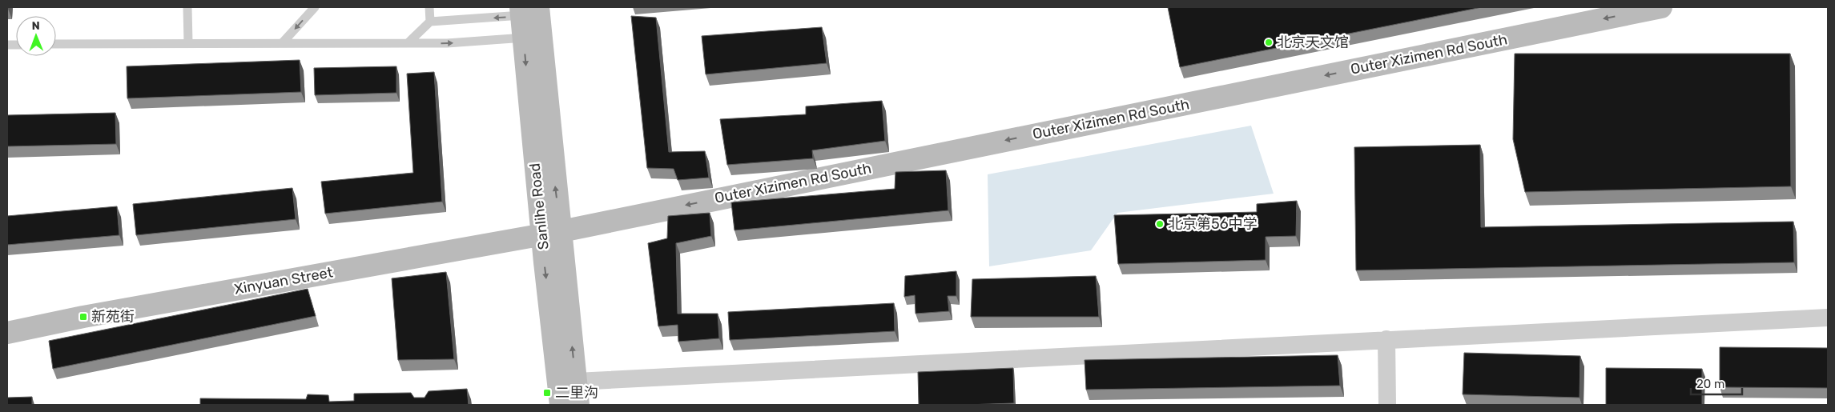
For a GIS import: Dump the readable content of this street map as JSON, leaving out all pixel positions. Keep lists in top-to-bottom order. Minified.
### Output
{"streets":{"street":["Outer Xizimen Rd South","Sanlihe Road","Xinyuan Street"]},"crossings":[["Outer Xizimen Rd South","Sanlihe Road"],["Outer Xizimen Rd South","Xinyuan Street"],["Sanlihe Road","Xinyuan Street"]],"one_way":["Outer Xizimen Rd South"],"places":{"other":["北京天文馆","北京第56中学"],"transit":["新苑街","二里沟"]},"scale_bar":"20 m","north":"top"}
